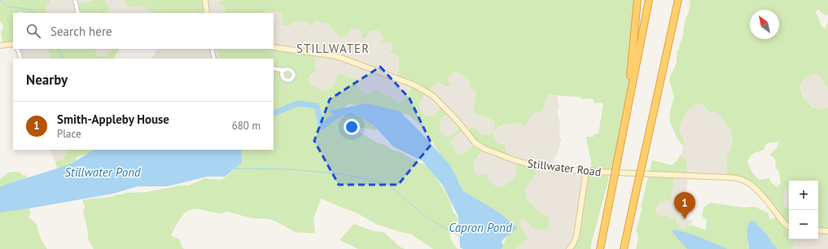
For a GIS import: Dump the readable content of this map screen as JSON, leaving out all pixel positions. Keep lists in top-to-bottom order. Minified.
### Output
{"streets":{"street":["Stillwater Road"]},"districts":["STILLWATER"],"water":["Stillwater Pond","Capron Pond"],"north":"top left","page":{"search":"Search here","heading":"Nearby","list":[{"mark":"1","name":"Smith-Appleby House","note":"Place","value":"680 m"}],"map_buttons":["+","−"],"pins":"1"}}
